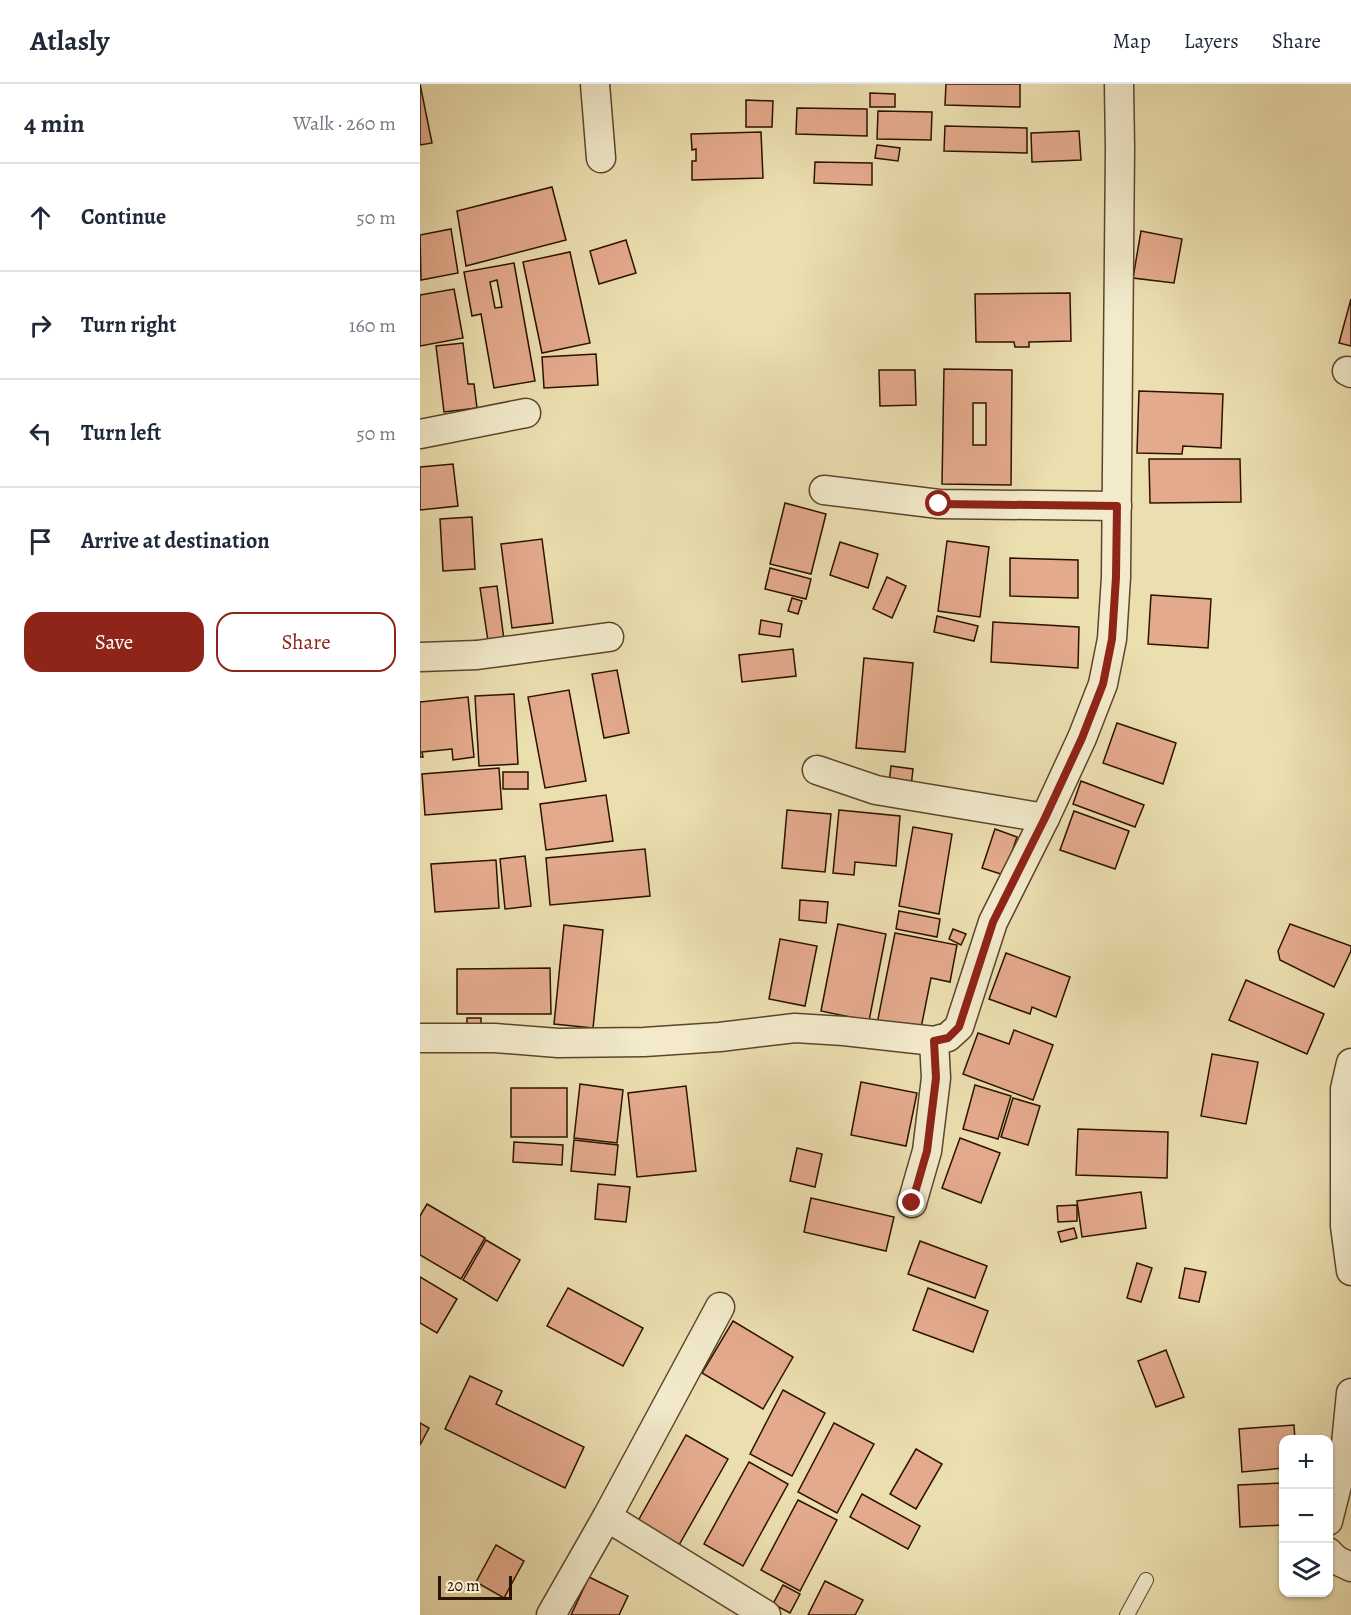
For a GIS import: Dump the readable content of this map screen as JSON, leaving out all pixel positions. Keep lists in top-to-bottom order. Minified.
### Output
{"scale_bar":"20 m","page":{"header":"Atlasly","nav":["Map","Layers","Share"],"heading":["4 min","Walk · 260 m"],"list":[["Continue","50 m"],["Turn right","160 m"],["Turn left","50 m"],"Arrive at destination"],"buttons":["Save","Share"],"map_buttons":["+","−"],"scale":"20 m"}}
